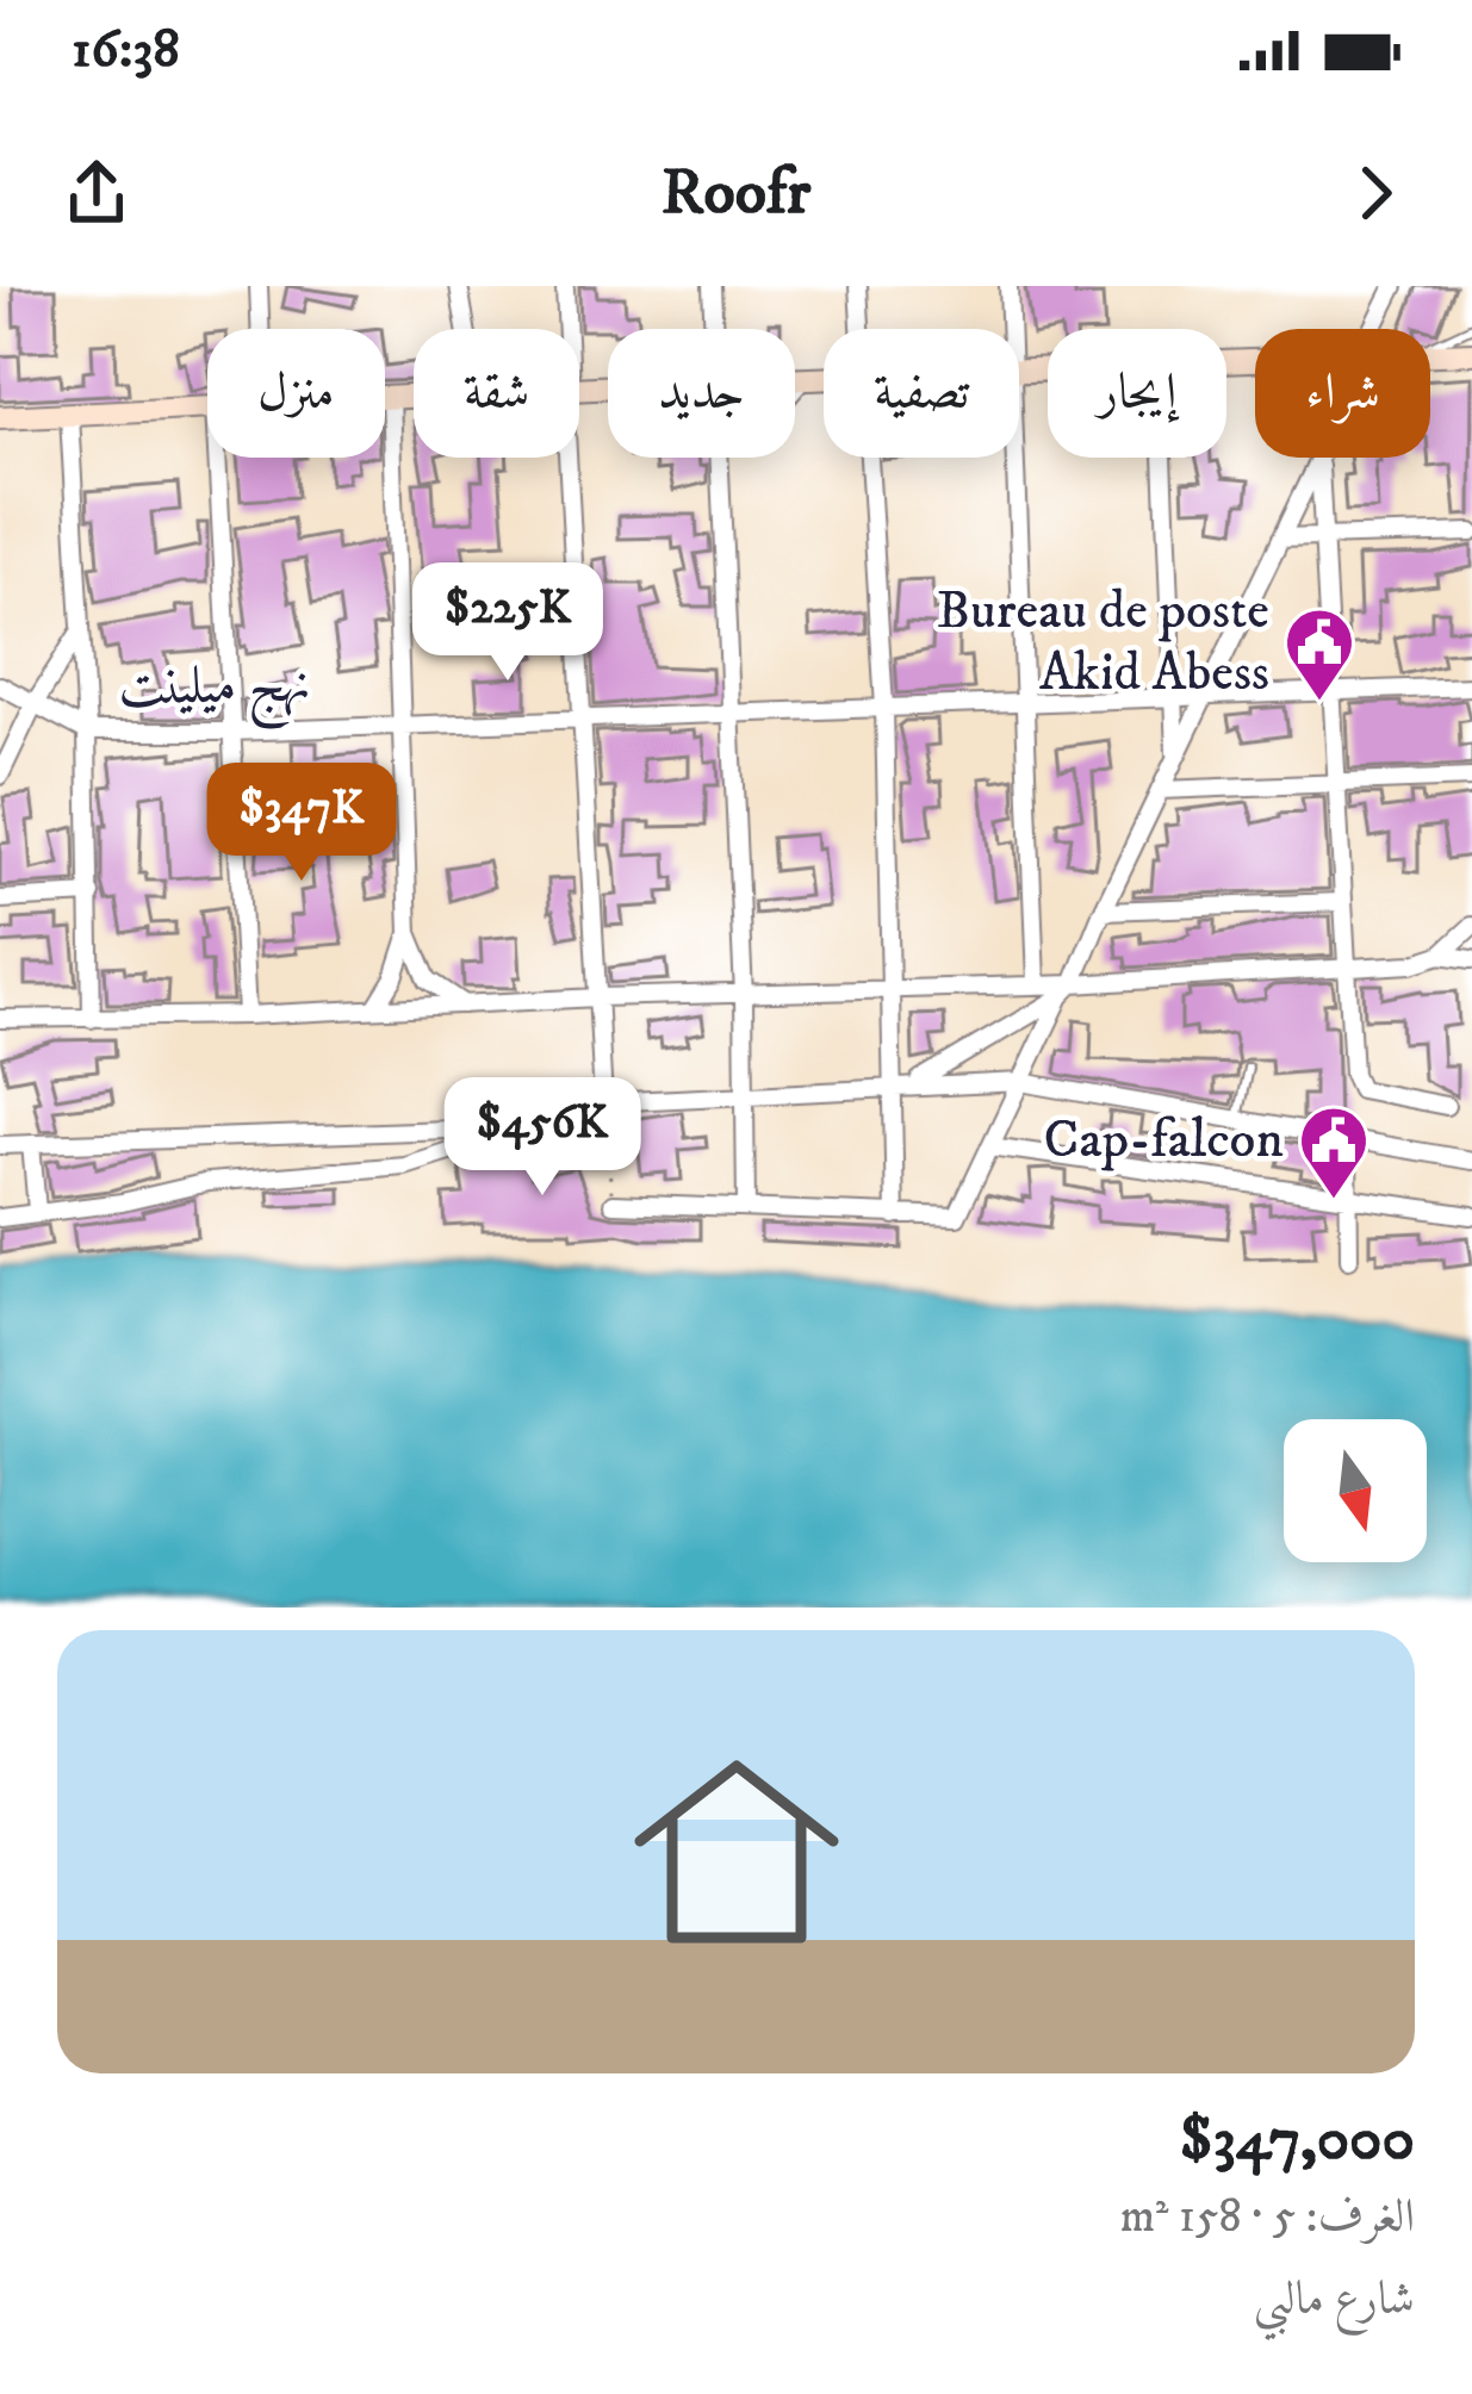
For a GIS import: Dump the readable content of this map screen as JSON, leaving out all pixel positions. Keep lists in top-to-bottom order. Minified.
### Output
{"streets":{"street":["نهج ميلينت"]},"places":{"public building":["Bureau de poste Akid Abess","Cap-falcon"]},"north":"bottom","page":{"status":"16:38","header":"Roofr","chip":["شراء","إيجار","تصفية","جديد","شقة","منزل"],"price":["$225K","$347K","$456K"],"list":[{"name":"$347,000","note":"الغرف: 5 · 158 m² · شارع مالبي"}]}}
